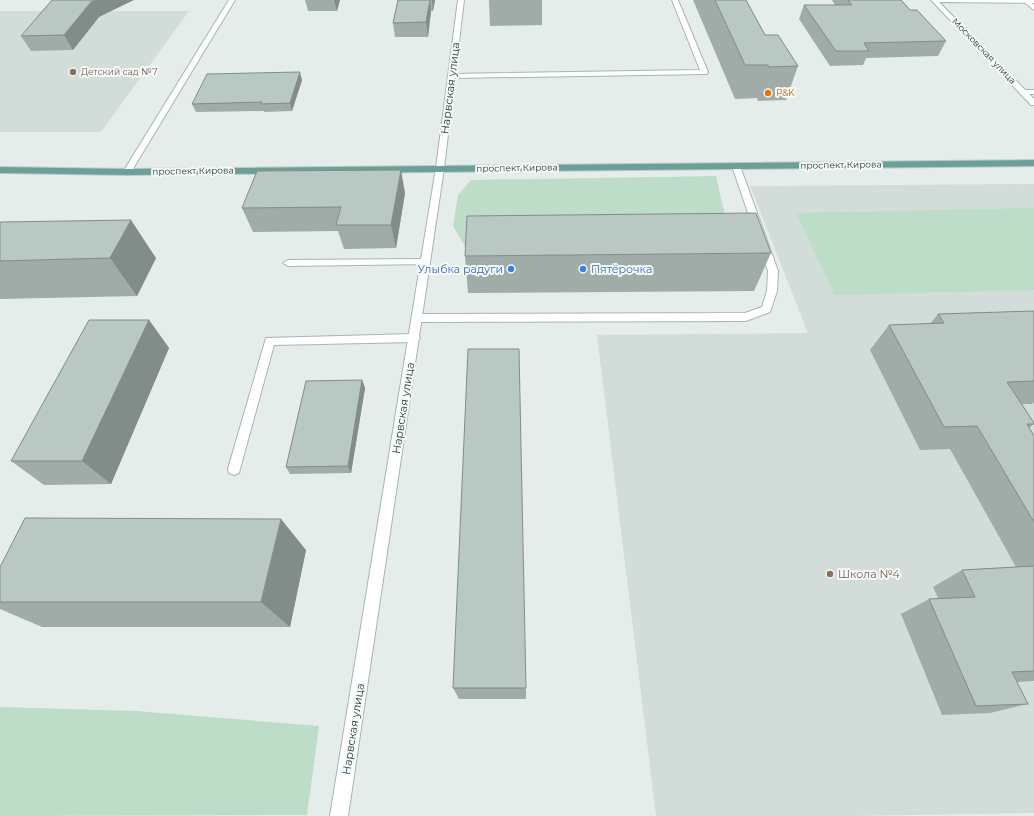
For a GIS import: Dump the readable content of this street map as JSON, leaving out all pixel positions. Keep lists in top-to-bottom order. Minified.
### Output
{"streets":{"main road":["проспект Кирова"],"street":["Московская улица","Нарвская улица"]},"crossings":[["Нарвская улица","проспект Кирова"]],"places":["Детский сад №7","P&K","Улыбка радуги","Пятёрочка","Школа №4"]}
